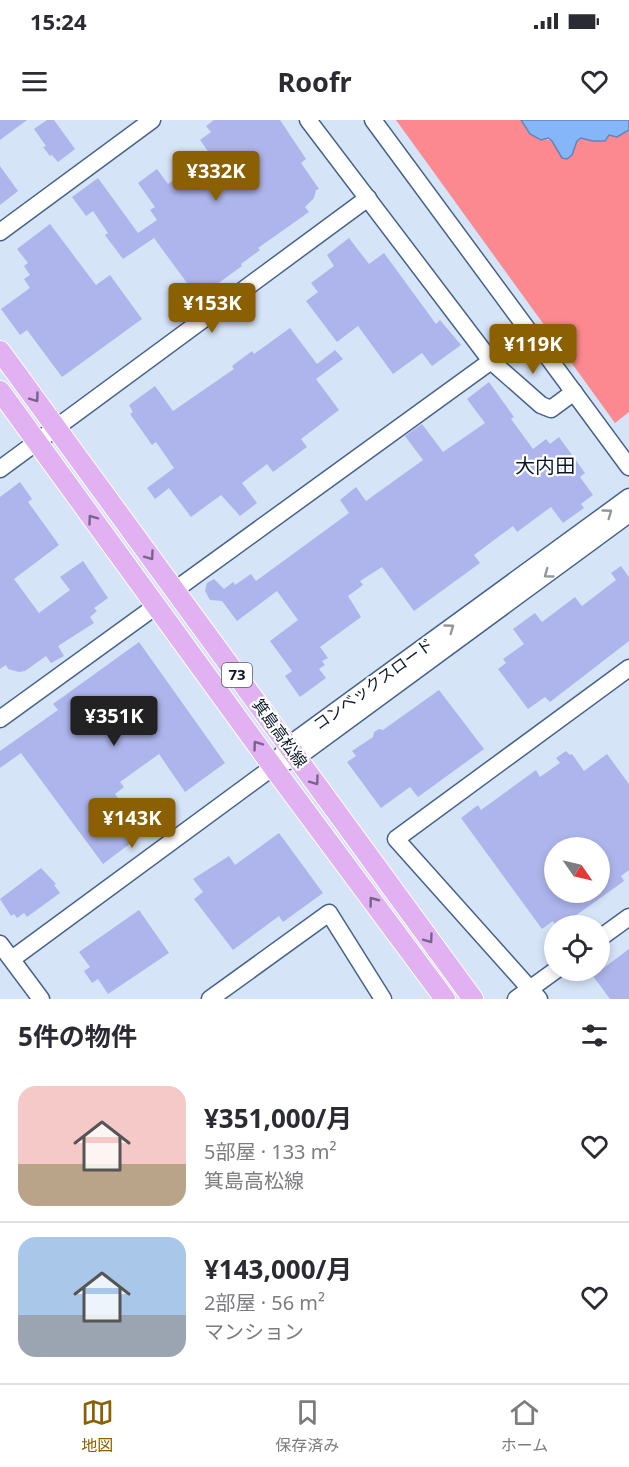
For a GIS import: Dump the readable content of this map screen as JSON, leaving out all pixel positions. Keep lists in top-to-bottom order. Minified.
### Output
{"streets":{"main road":["73","箕島高松線"],"street":["コンベックスロード"]},"crossings":[["コンベックスロード","箕島高松線"]],"districts":["大内田"],"north":"bottom right","page":{"status":"15:24","header":"Roofr","price":["¥332K","¥153K","¥119K","¥351K","¥143K"],"heading":"5件の物件","list":[{"name":"¥351,000/月","note":"5部屋 · 133 m² · 箕島高松線"},{"name":"¥143,000/月","note":"2部屋 · 56 m² · マンション"}],"tabs":["地図","保存済み","ホーム"]}}
